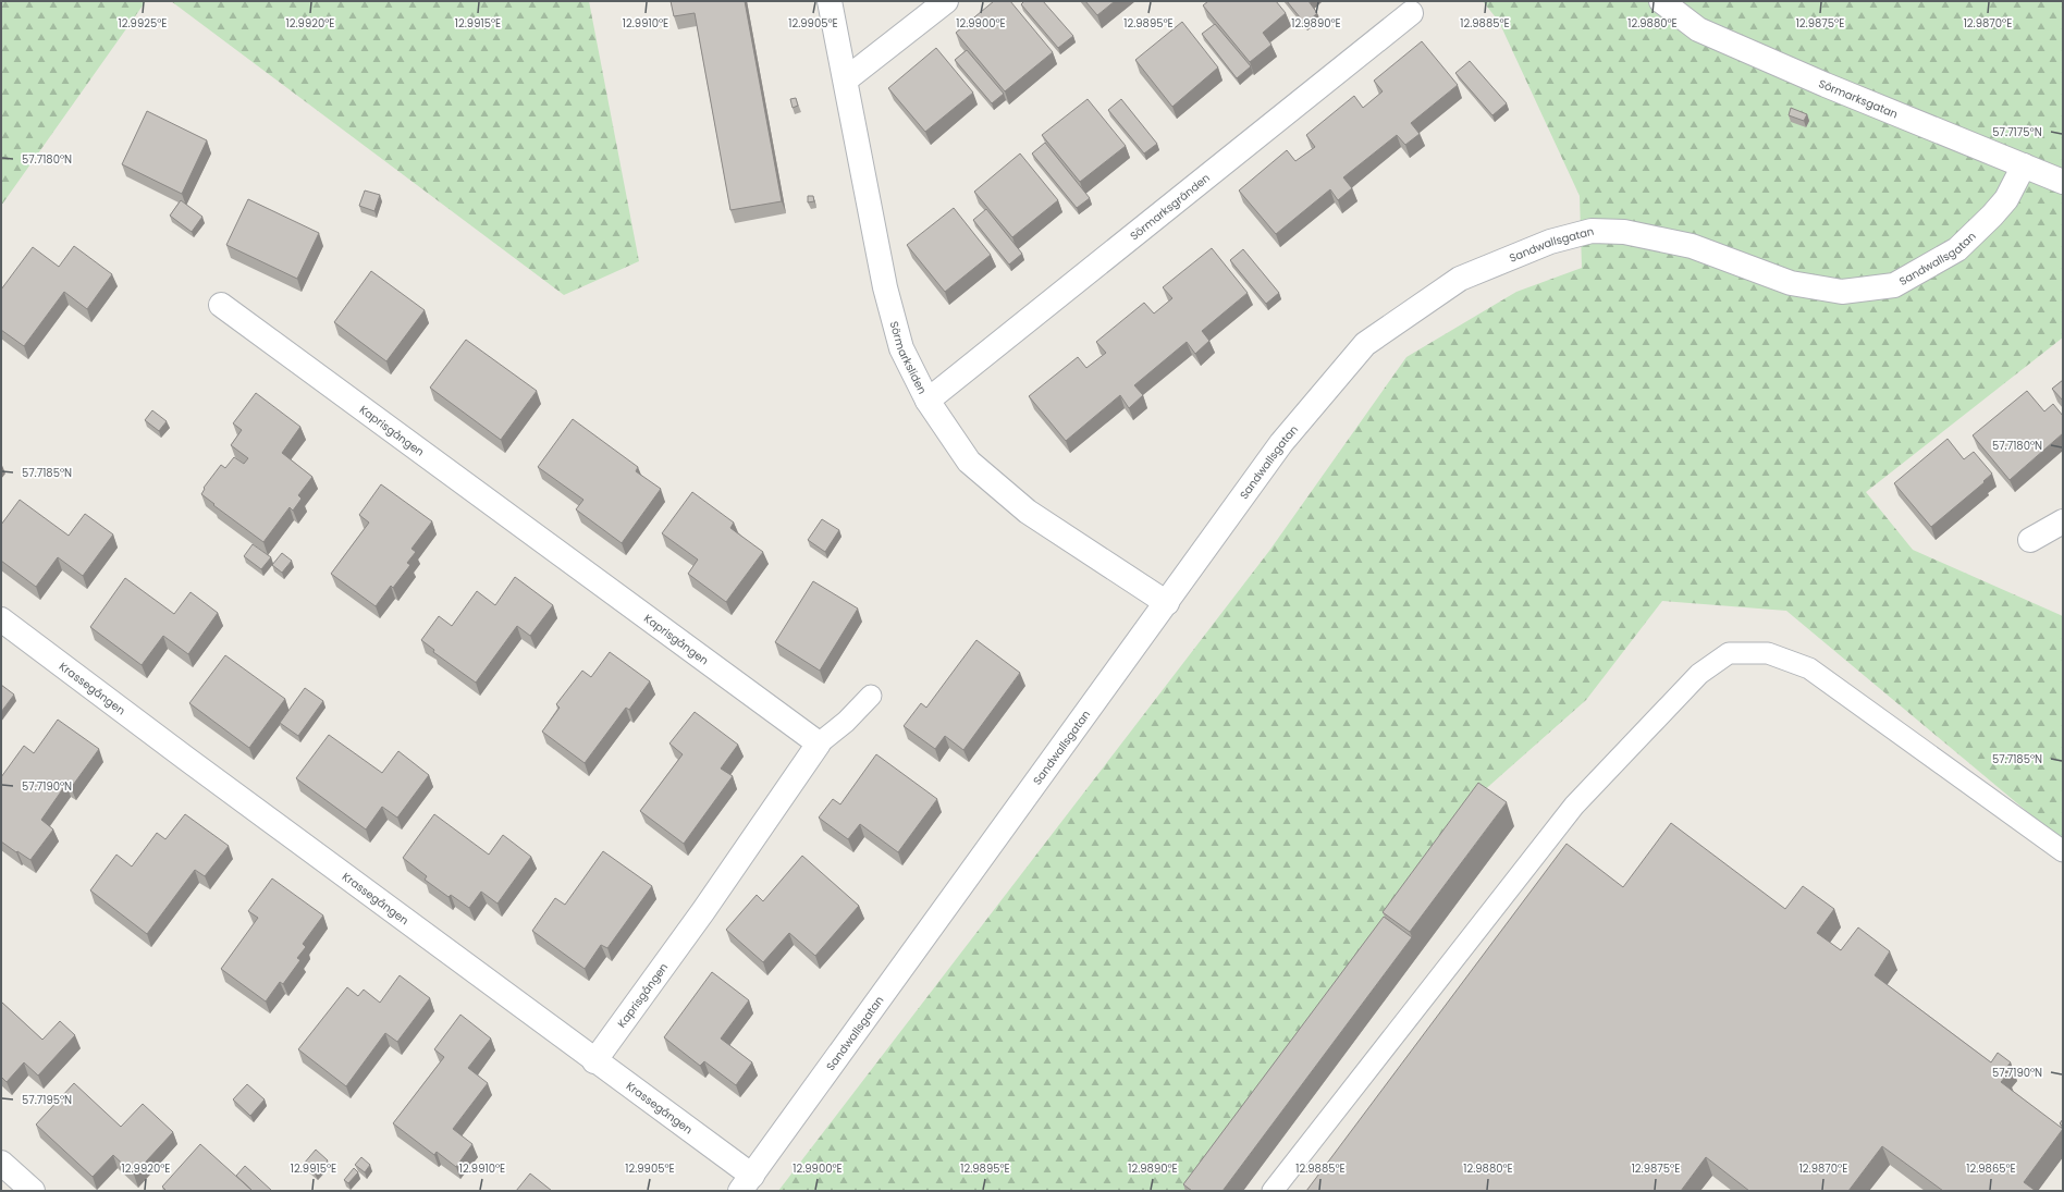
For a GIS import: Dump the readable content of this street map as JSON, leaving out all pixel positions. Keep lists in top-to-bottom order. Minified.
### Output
{"streets":{"street":["Sörmarksgatan","Sörmarksgränden","Sandwallsgatan","Sörmarksliden","Kaprisgången","Krassegången"]},"crossings":[["Sörmarksgatan","Sandwallsgatan"],["Sörmarksgränden","Sörmarksliden"],["Sandwallsgatan","Sörmarksliden"],["Sandwallsgatan","Krassegången"],["Kaprisgången","Krassegången"]],"coordinates":["12.9925°E","12.9920°E","12.9915°E","12.9910°E","12.9905°E","12.9900°E","12.9895°E","12.9890°E","12.9885°E","12.9880°E","12.9875°E","12.9870°E","57.7175°N","57.7180°N","57.7185°N","57.7190°N","57.7195°N","12.9865°E"]}
